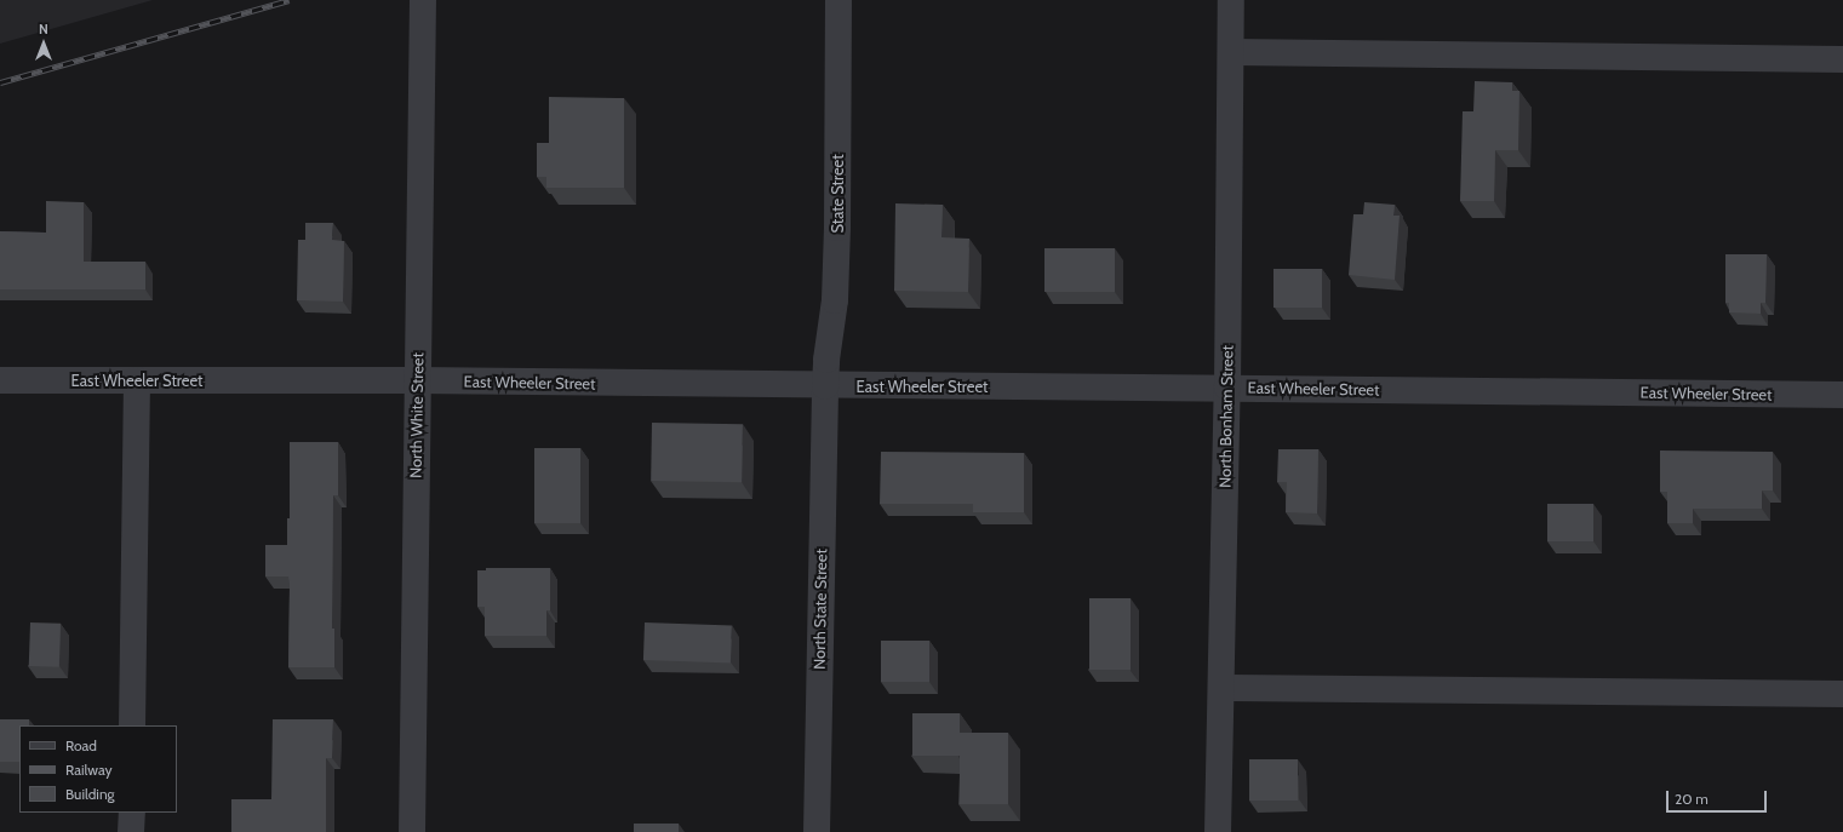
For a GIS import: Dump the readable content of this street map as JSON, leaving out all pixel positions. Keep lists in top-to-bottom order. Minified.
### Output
{"streets":{"street":["State Street","East Wheeler Street","North White Street","North Bonham Street","North State Street"]},"crossings":[["State Street","East Wheeler Street"],["State Street","North State Street"],["East Wheeler Street","North White Street"],["East Wheeler Street","North Bonham Street"],["East Wheeler Street","North State Street"]],"legend":["Road","Railway","Building"],"scale_bar":"20 m","north":"top"}
